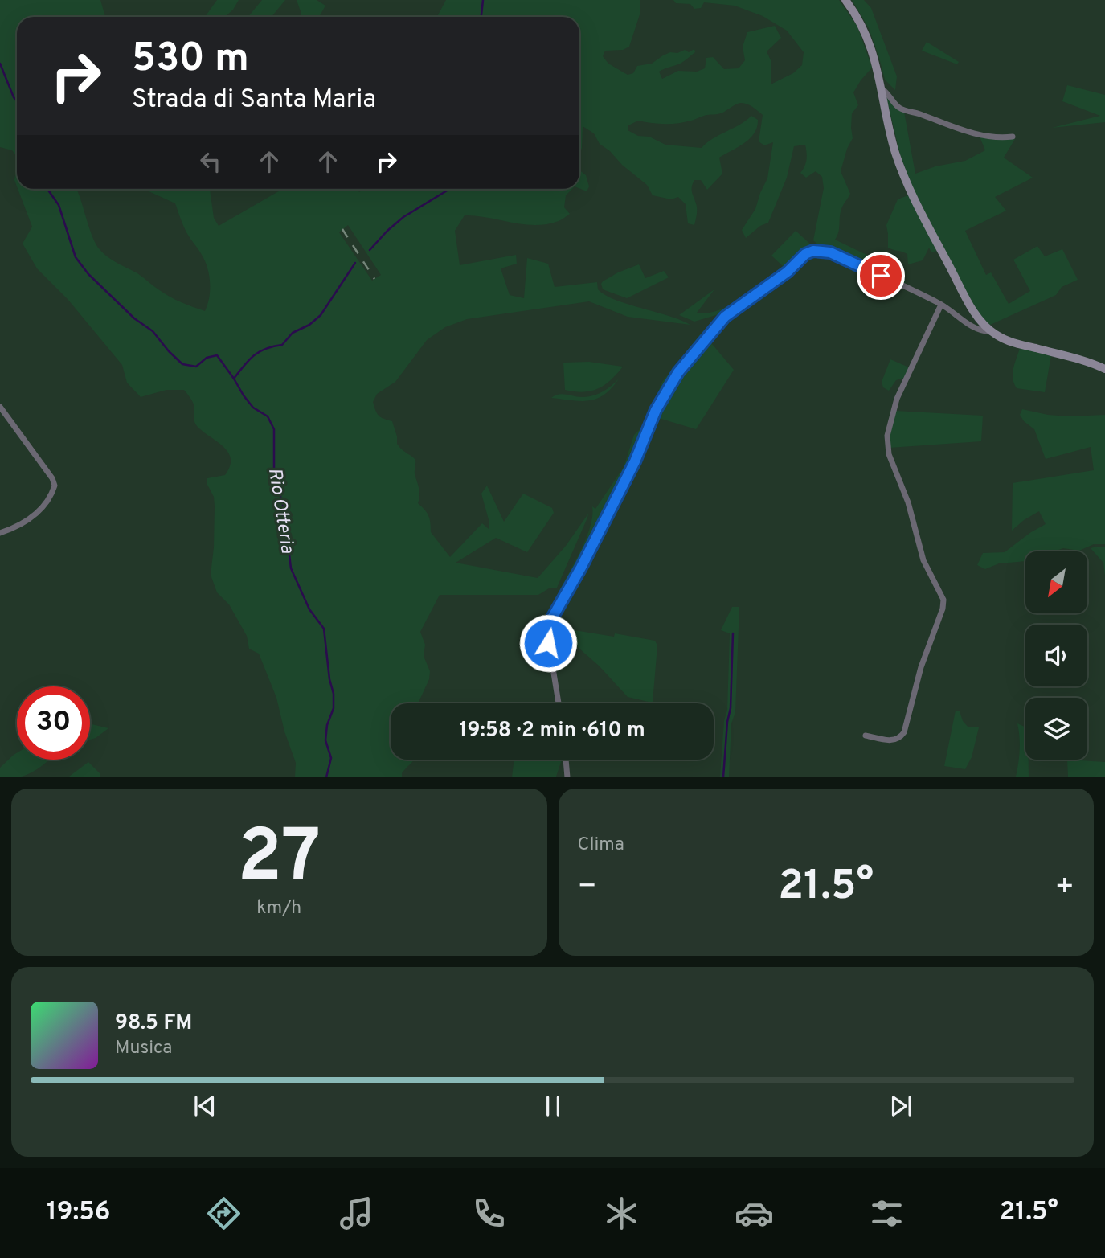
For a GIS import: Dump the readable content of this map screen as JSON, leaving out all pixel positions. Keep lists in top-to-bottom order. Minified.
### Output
{"water":["Rio Otteria"],"north":"bottom left","page":{"turn":["530 m","Strada di Santa Maria"],"limit":"30","trip":"19:58 · 2 min · 610 m","tile":[["27","km/h"],"Clima"],"heat":["−","21.5°","+"],"song":["98.5 FM","Musica"],"tabs":["19:56","21.5°"]}}
